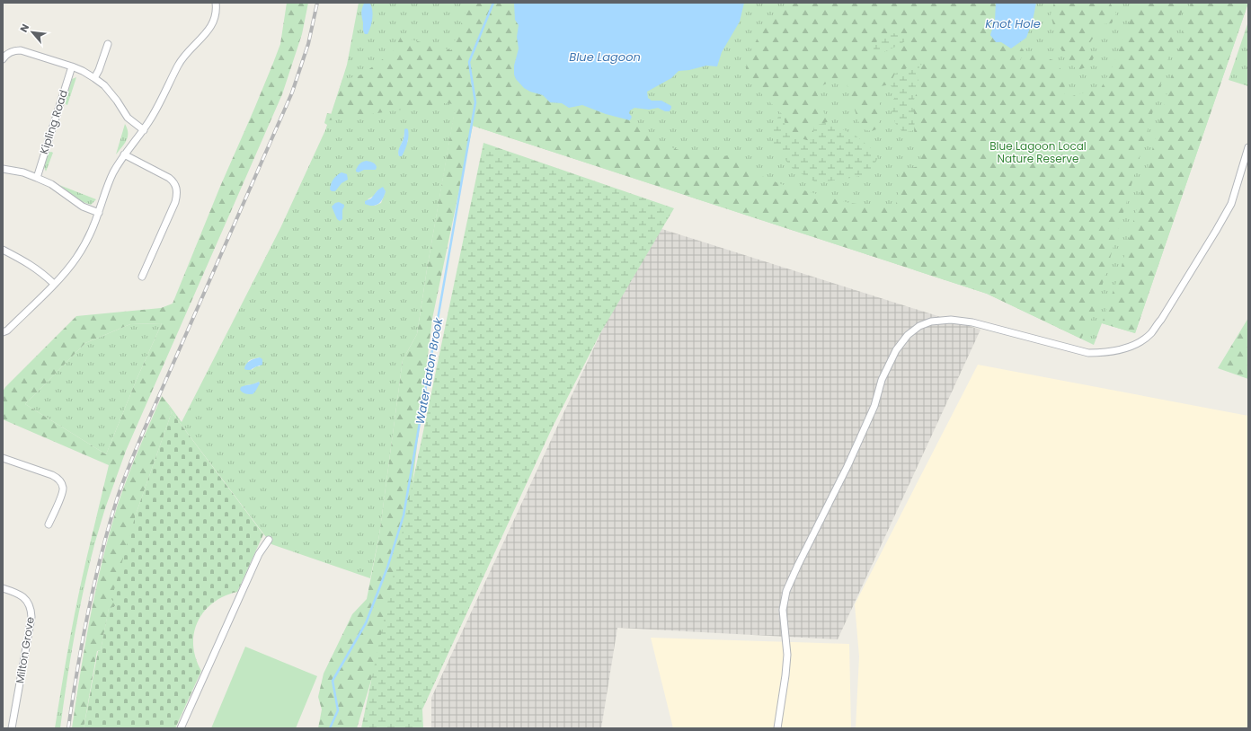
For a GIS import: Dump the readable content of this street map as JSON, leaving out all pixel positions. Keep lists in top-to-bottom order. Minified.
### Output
{"streets":{"street":["Kipling Road","Milton Grove"]},"water":["Knot Hole","Blue Lagoon","Water Eaton Brook"],"parks":["Blue Lagoon Local Nature Reserve"],"north":"top left"}
